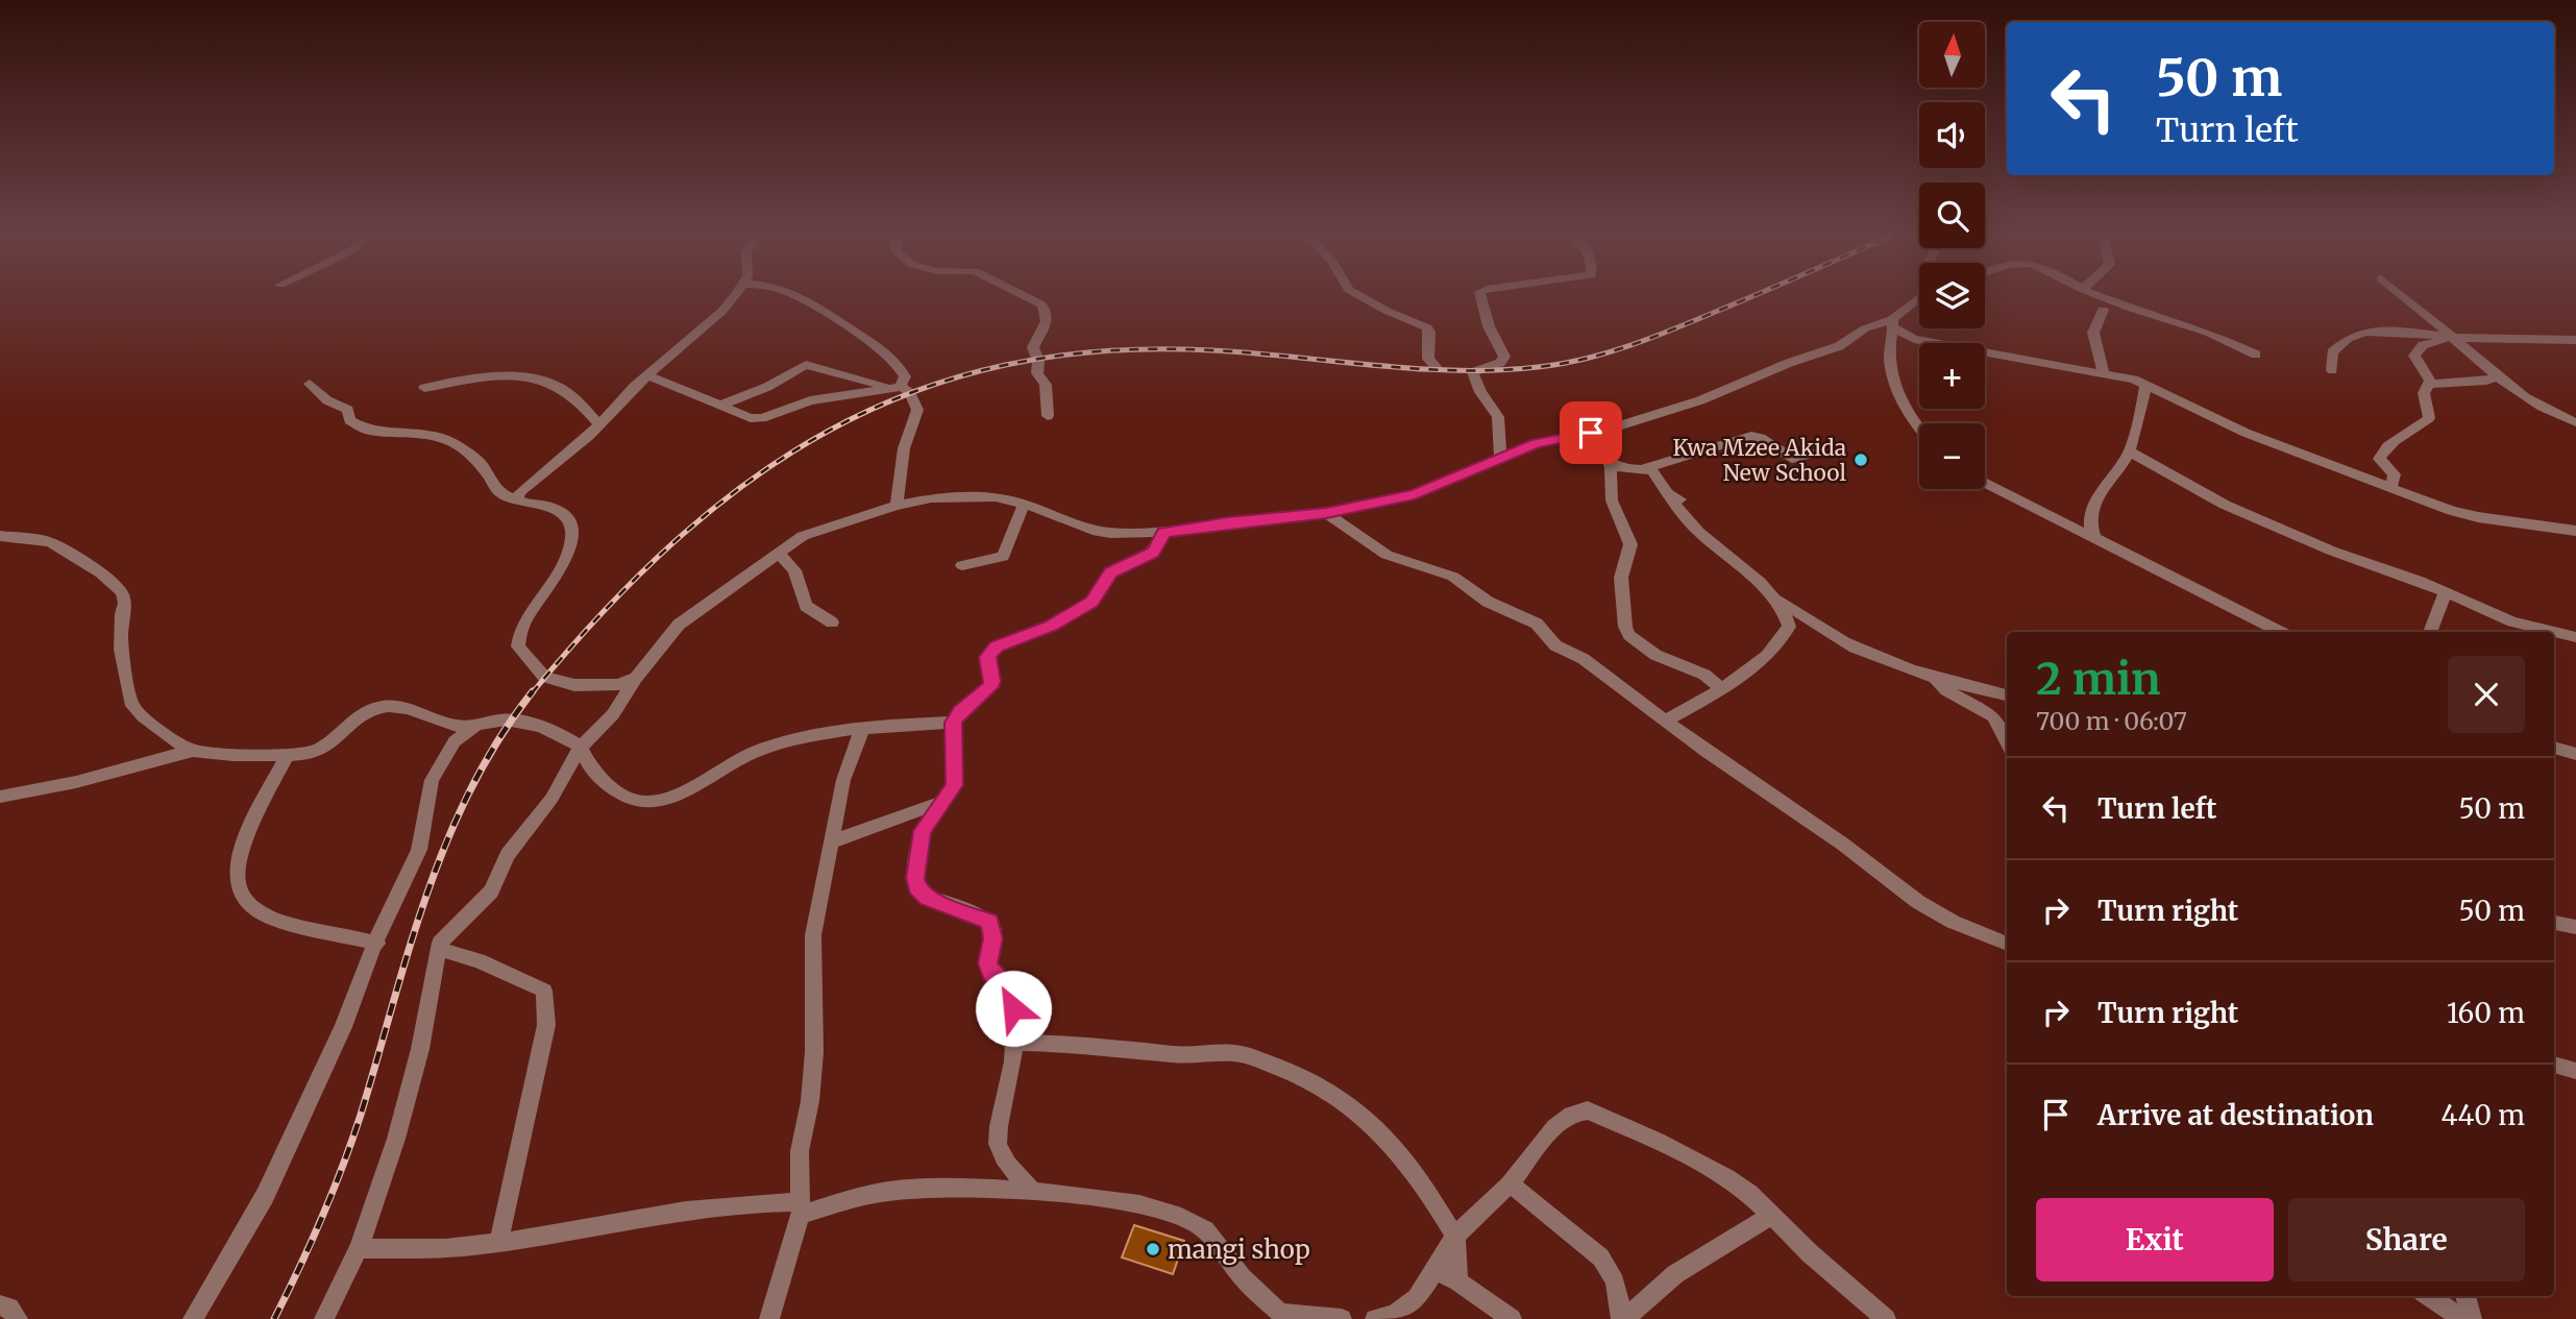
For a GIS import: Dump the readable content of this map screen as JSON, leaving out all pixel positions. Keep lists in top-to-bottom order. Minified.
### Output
{"places":["Kwa Mzee Akida New School","mangi shop"],"north":"top","page":{"map_buttons":["+","−"],"turn":["50 m","Turn left"],"heading":["2 min","700 m · 06:07"],"list":[{"name":"Turn left","value":"50 m"},{"name":"Turn right","value":"50 m"},{"name":"Turn right","value":"160 m"},{"name":"Arrive at destination","value":"440 m"}],"buttons":["Exit","Share"]}}
